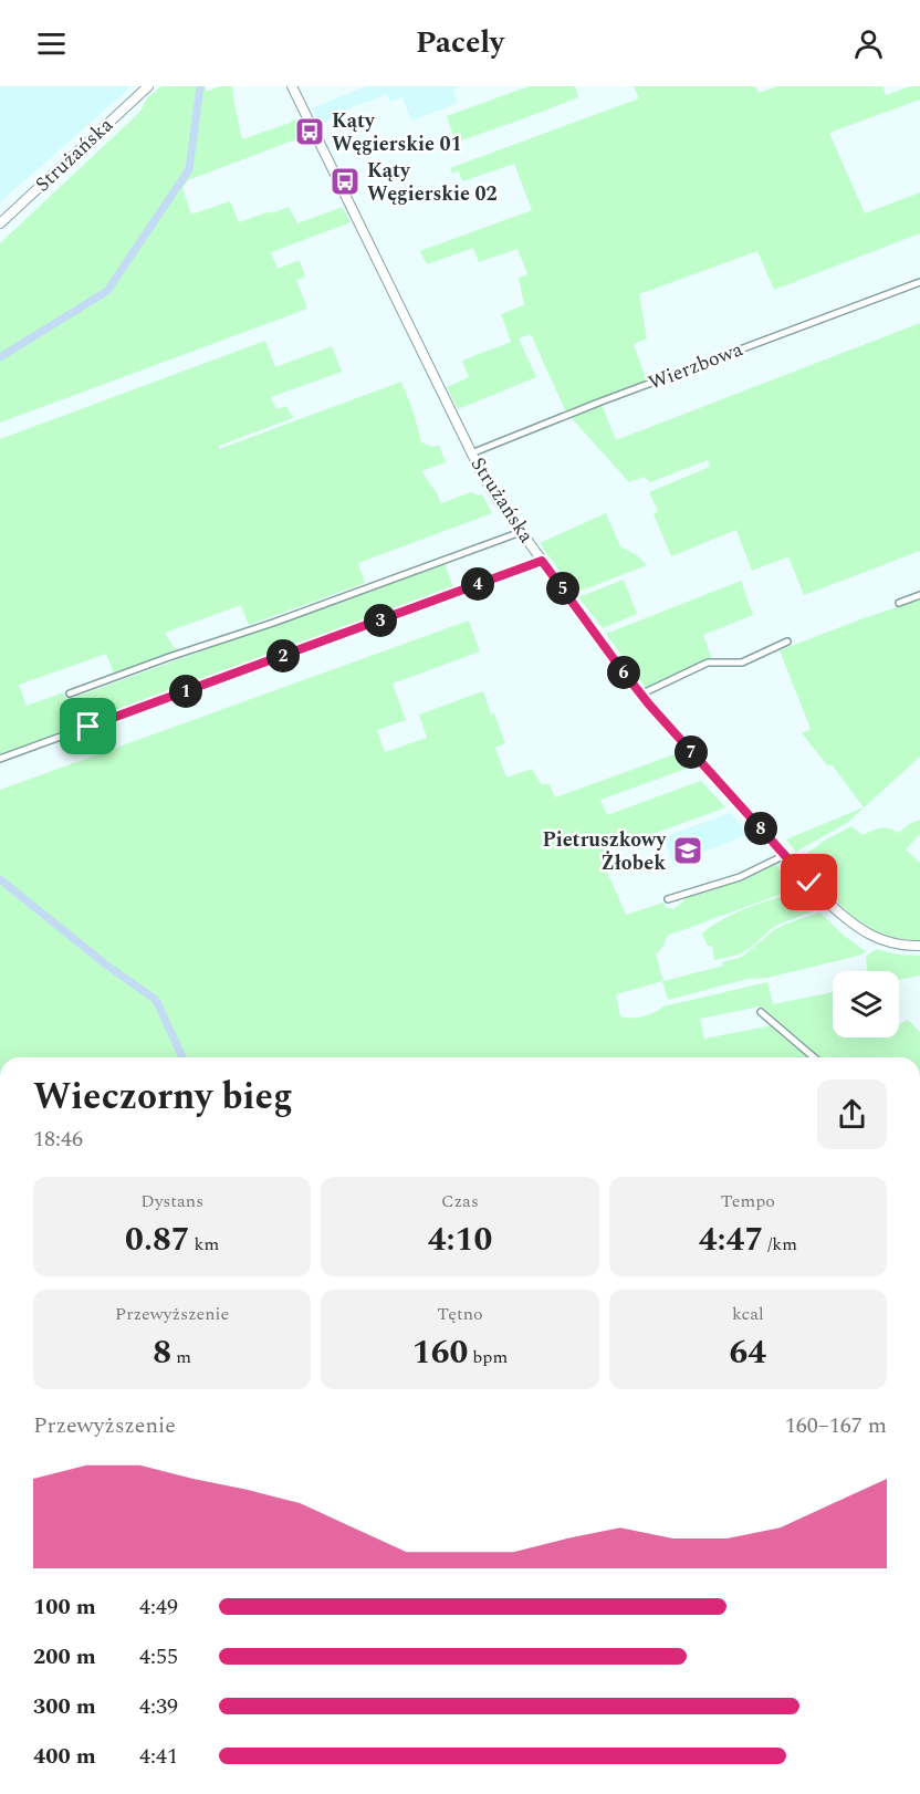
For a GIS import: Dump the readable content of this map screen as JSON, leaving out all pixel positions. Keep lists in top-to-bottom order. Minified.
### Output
{"streets":{"main road":["Strużańska"],"street":["Wierzbowa"]},"crossings":[["Strużańska","Wierzbowa"]],"places":{"bus stop":["Kąty Węgierskie 01","Kąty Węgierskie 02"],"school or university":["Pietruszkowy Żłobek"]},"page":{"header":"Pacely","pins":["4","5","3","2","6","1","7","8"],"heading":["Wieczorny bieg","18:46"],"stats":[["Dystans","0.87 km"],["Czas","4:10"],["Tempo","4:47 /km"],["Przewyższenie","8 m"],["Tętno","160 bpm"],["kcal","64"]],"chart":["Przewyższenie","160–167 m"],"list":[{"name":"100 m","note":"4:49"},{"name":"200 m","note":"4:55"},{"name":"300 m","note":"4:39"},{"name":"400 m","note":"4:41"}]}}
